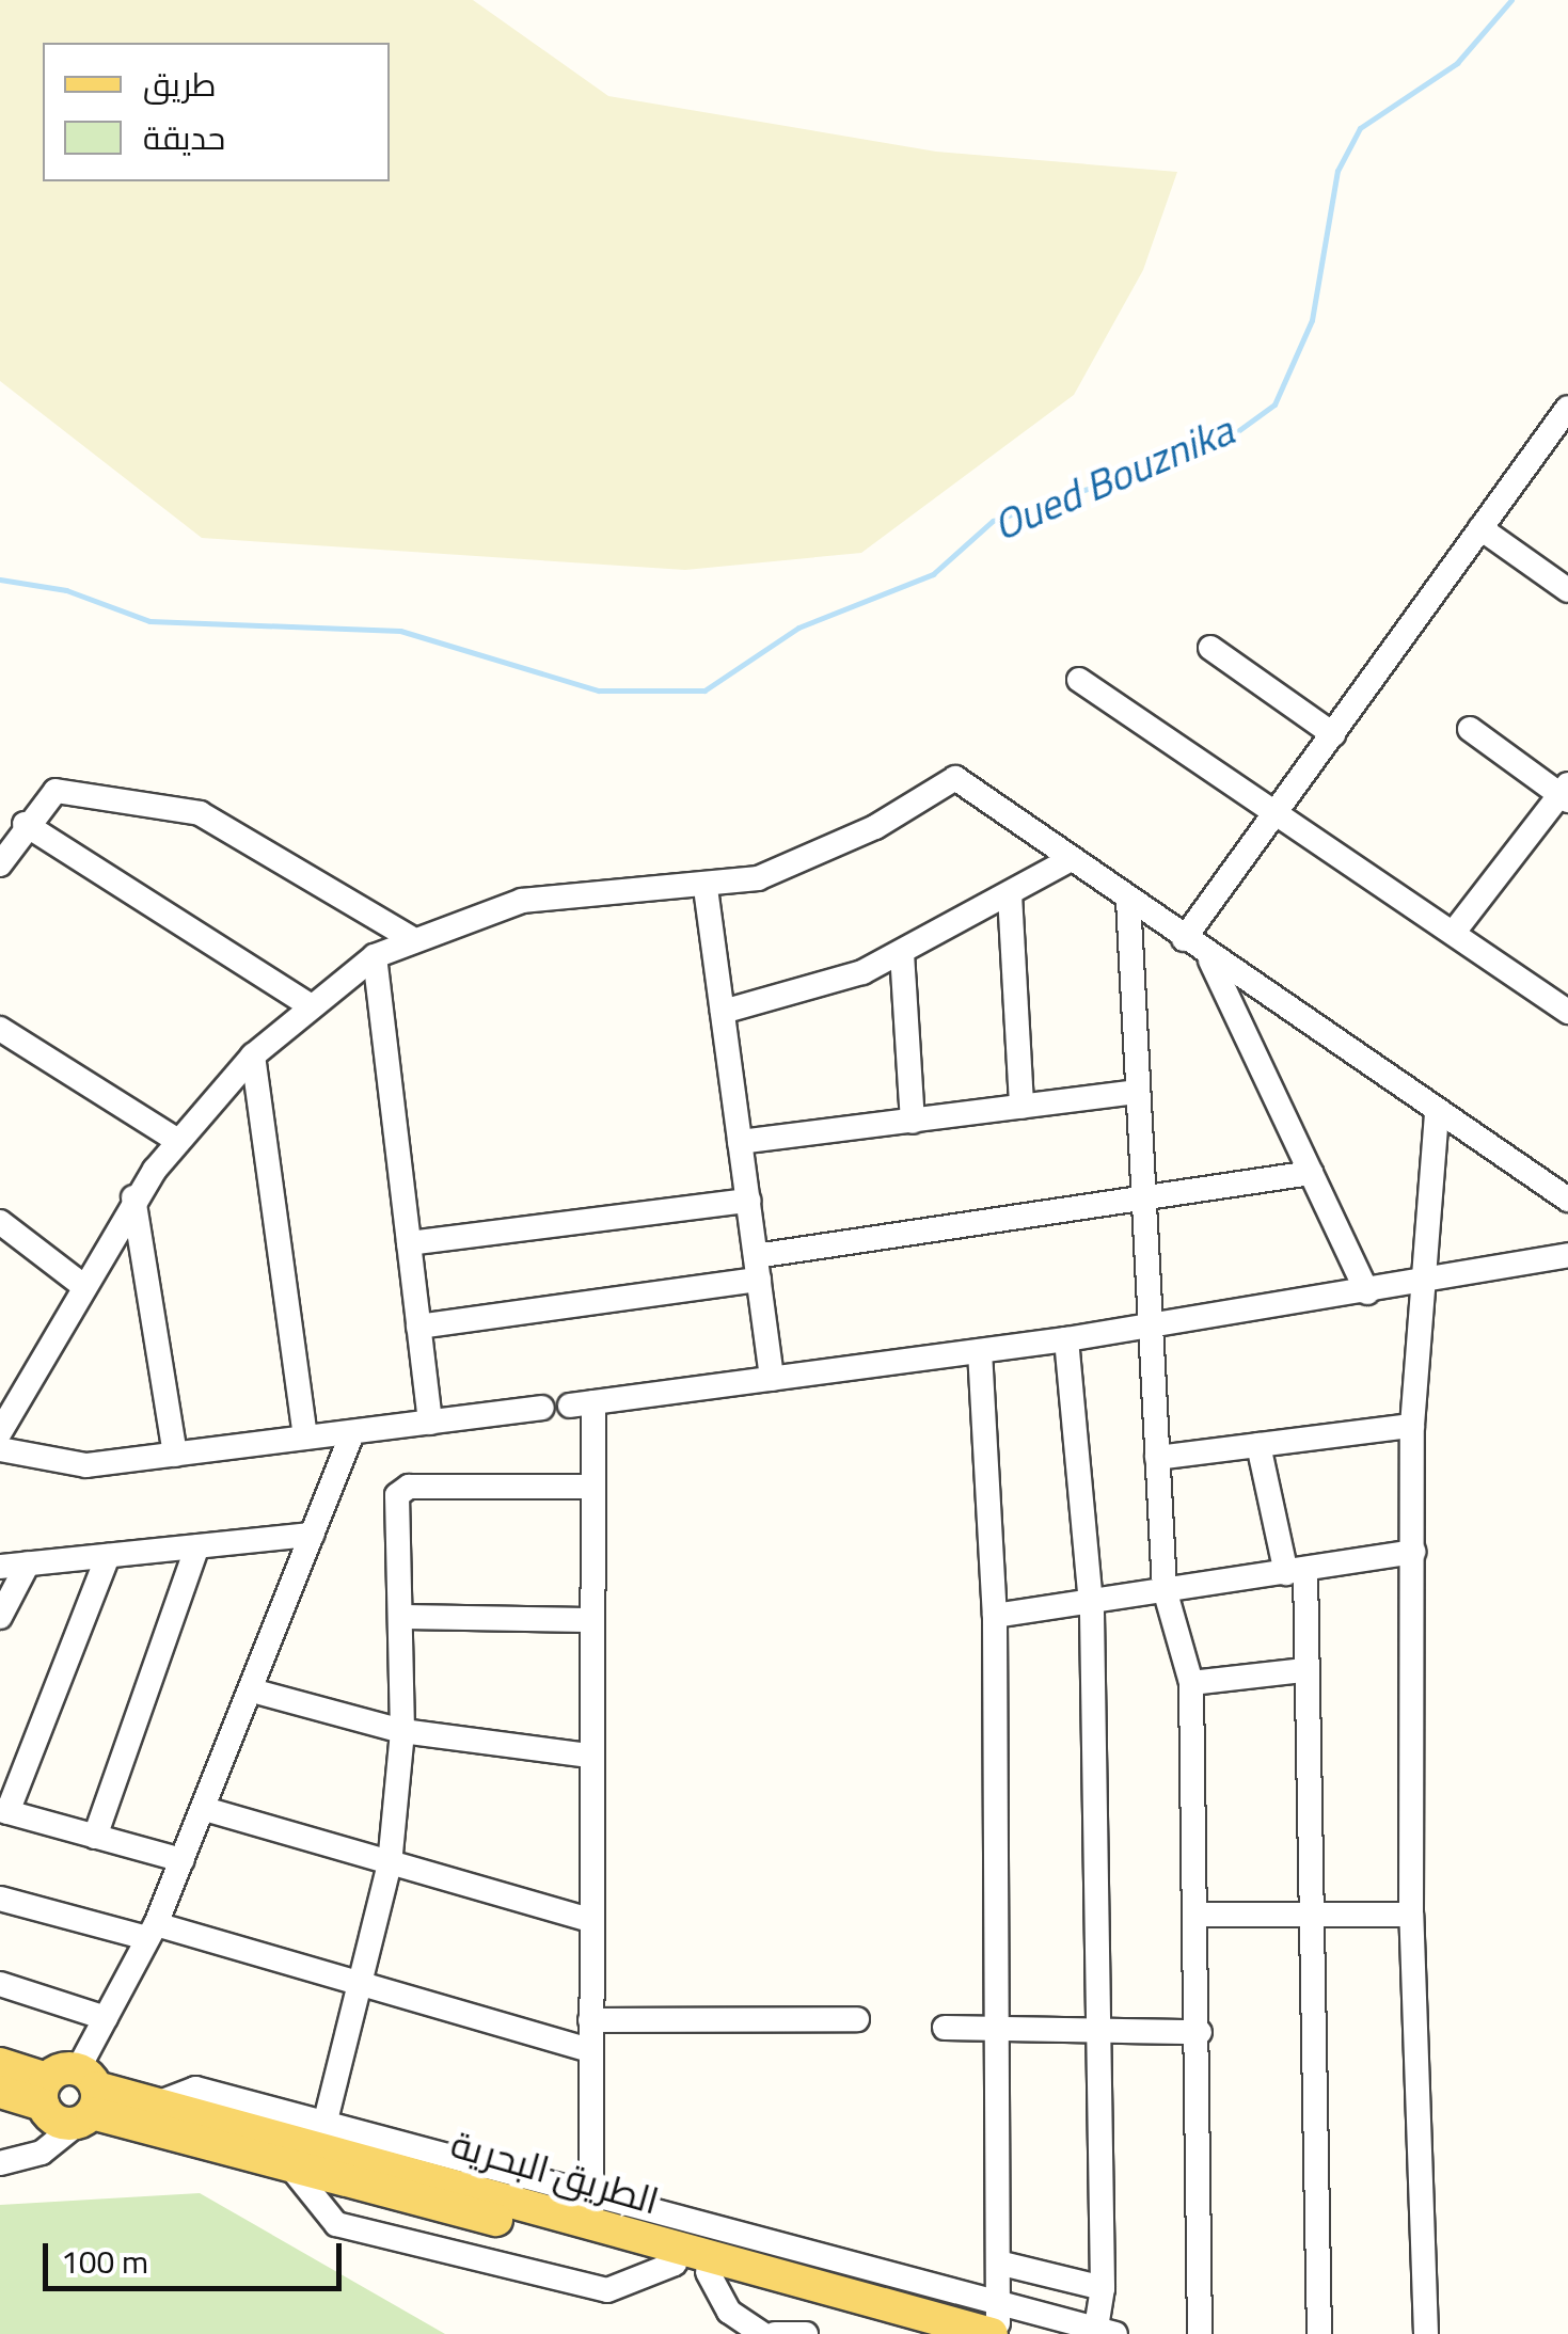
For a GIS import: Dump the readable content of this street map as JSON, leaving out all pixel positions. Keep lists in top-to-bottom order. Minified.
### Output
{"streets":{"main road":["الطريق البحرية"]},"water":["Oued Bouznika"],"legend":["طريق","حديقة"],"scale_bar":"100 m"}
